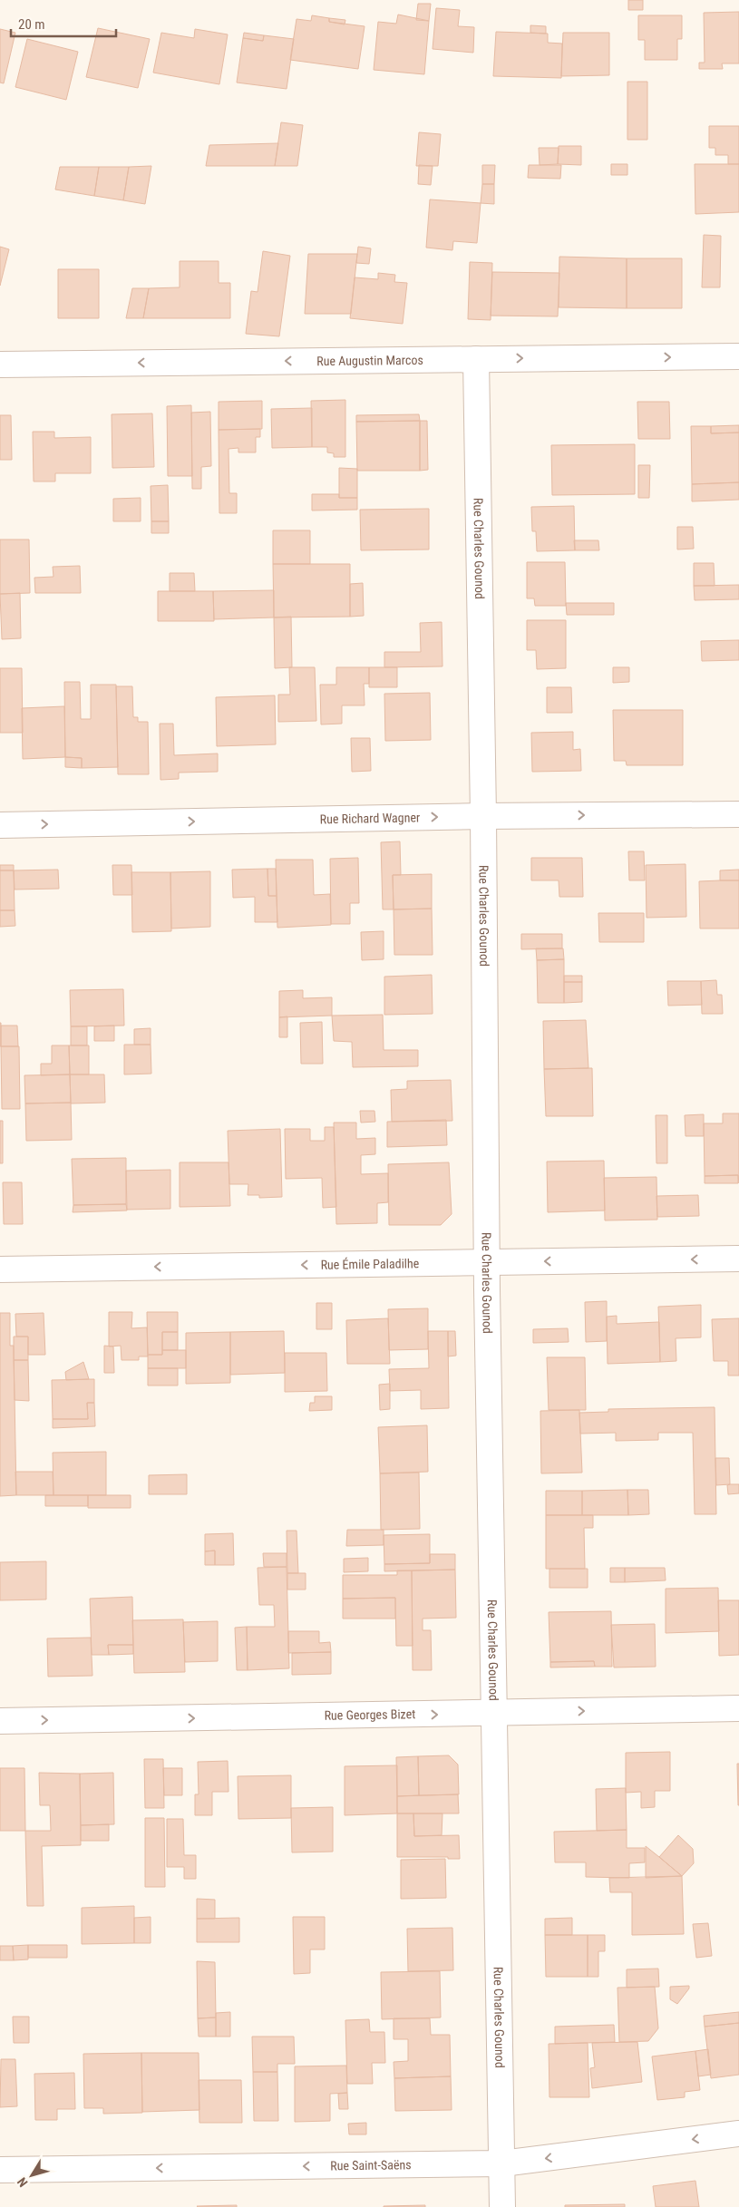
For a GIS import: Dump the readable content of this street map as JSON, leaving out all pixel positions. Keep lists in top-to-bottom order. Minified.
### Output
{"streets":{"street":["Rue Augustin Marcos","Rue Charles Gounod","Rue Richard Wagner","Rue Émile Paladilhe","Rue Georges Bizet","Rue Saint-Saëns"]},"crossings":[["Rue Augustin Marcos","Rue Charles Gounod"],["Rue Charles Gounod","Rue Richard Wagner"],["Rue Charles Gounod","Rue Émile Paladilhe"],["Rue Charles Gounod","Rue Georges Bizet"],["Rue Charles Gounod","Rue Saint-Saëns"]],"one_way":["Rue Richard Wagner","Rue Émile Paladilhe","Rue Georges Bizet","Rue Saint-Saëns"],"scale_bar":"20 m","north":"bottom left"}
